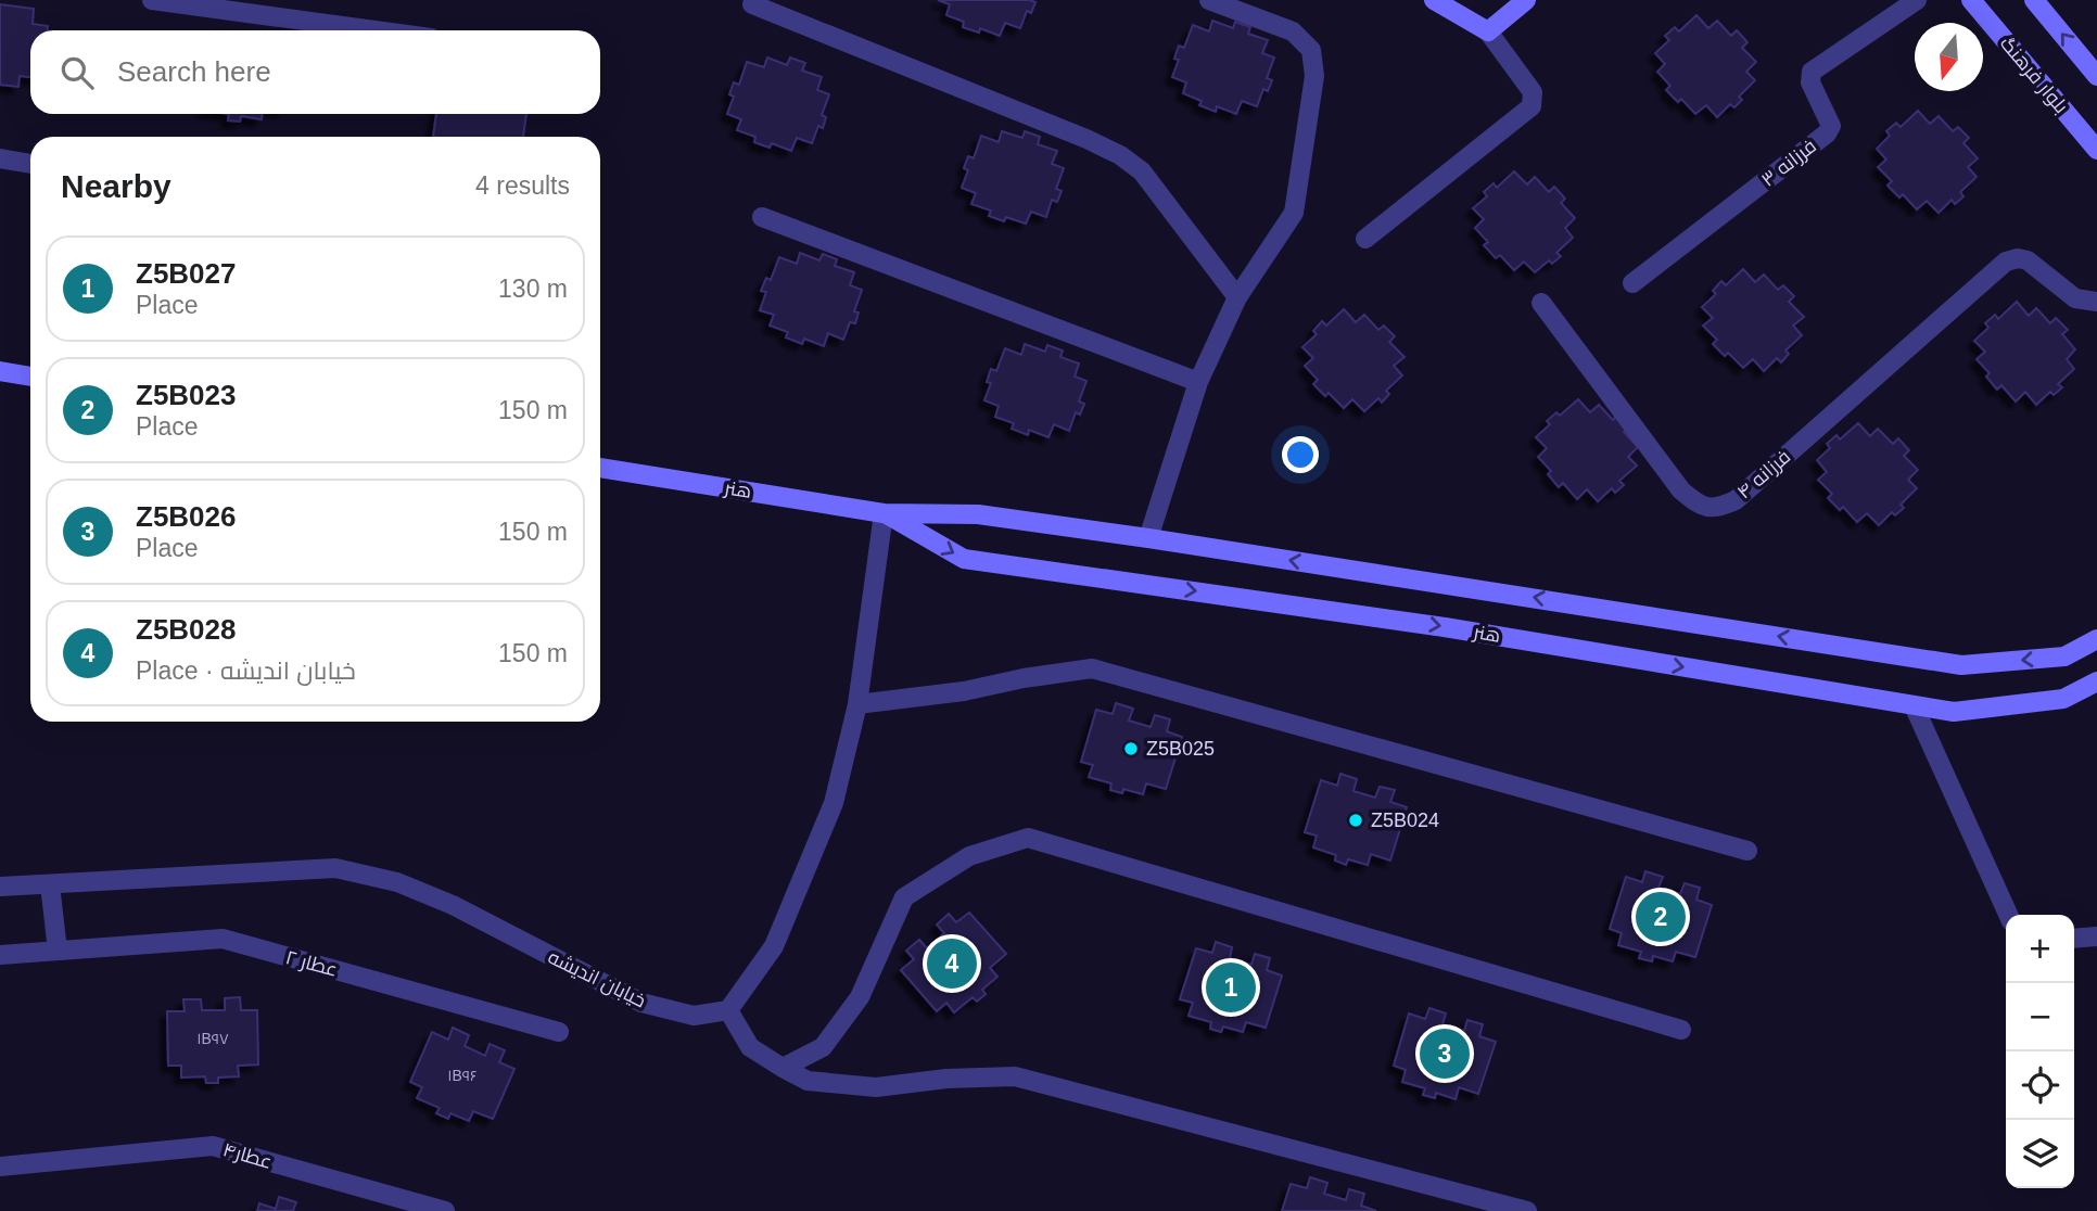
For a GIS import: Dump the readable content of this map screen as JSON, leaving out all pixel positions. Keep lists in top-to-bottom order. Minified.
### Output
{"streets":{"street":["بلوار فرهنگ","فرزانه ۳","فرزانه ۴","هنر","عطار ۲","خیابان اندیشه","عطار۴"]},"places":["Z5B025","Z5B024"],"house_numbers":["۱B۹۷","۱B۹۶"],"north":"bottom","page":{"search":"Search here","heading":["Nearby","4 results"],"list":[{"mark":"1","name":"Z5B027","note":"Place","value":"130 m"},{"mark":"2","name":"Z5B023","note":"Place","value":"150 m"},{"mark":"3","name":"Z5B026","note":"Place","value":"150 m"},{"mark":"4","name":"Z5B028","note":"Place · خیابان اندیشه","value":"150 m"}],"pins":["2","4","1","3"],"map_buttons":["+","−"]}}
